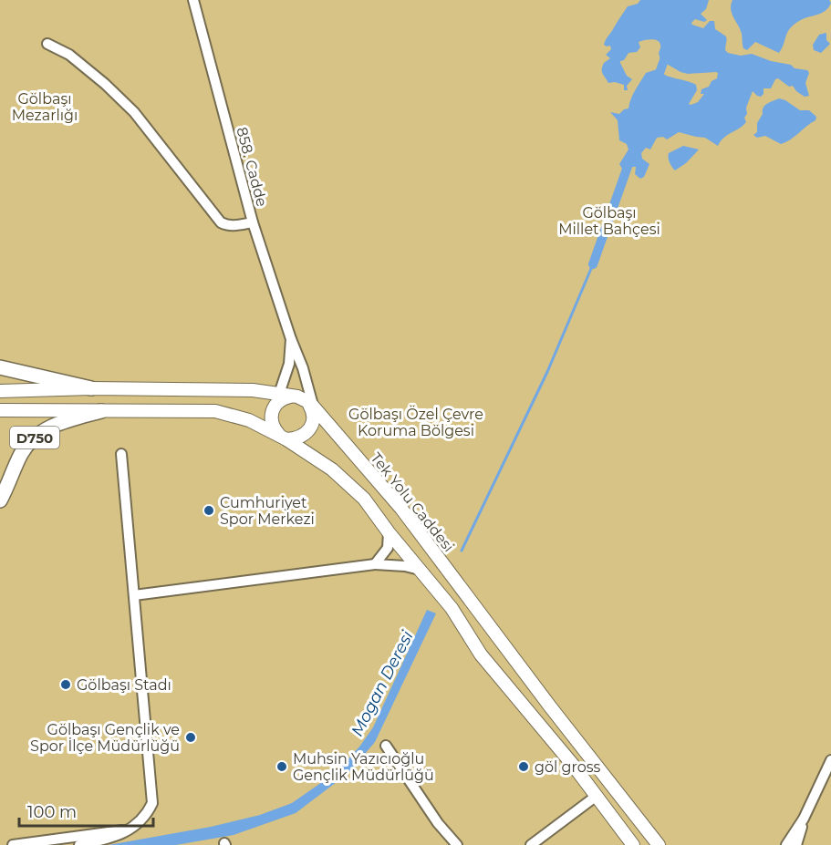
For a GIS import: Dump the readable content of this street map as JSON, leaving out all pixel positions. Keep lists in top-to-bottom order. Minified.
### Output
{"streets":{"highway":["D750"],"main road":["Tek Yolu Caddesi"],"street":["858. Cadde"]},"crossings":[["858. Cadde","Tek Yolu Caddesi"]],"water":["Mogan Deresi"],"parks":["Gölbaşı Mezarlığı","Gölbaşı Millet Bahçesi","Gölbaşı Özel Çevre Koruma Bölgesi"],"places":["Cumhuriyet Spor Merkezi","Gölbaşı Stadı","Gölbaşı Gençlik ve Spor İlçe Müdürlüğü","Muhsin Yazıcıoğlu Gençlik Müdürlüğü","göl gross"],"scale_bar":"100 m"}
